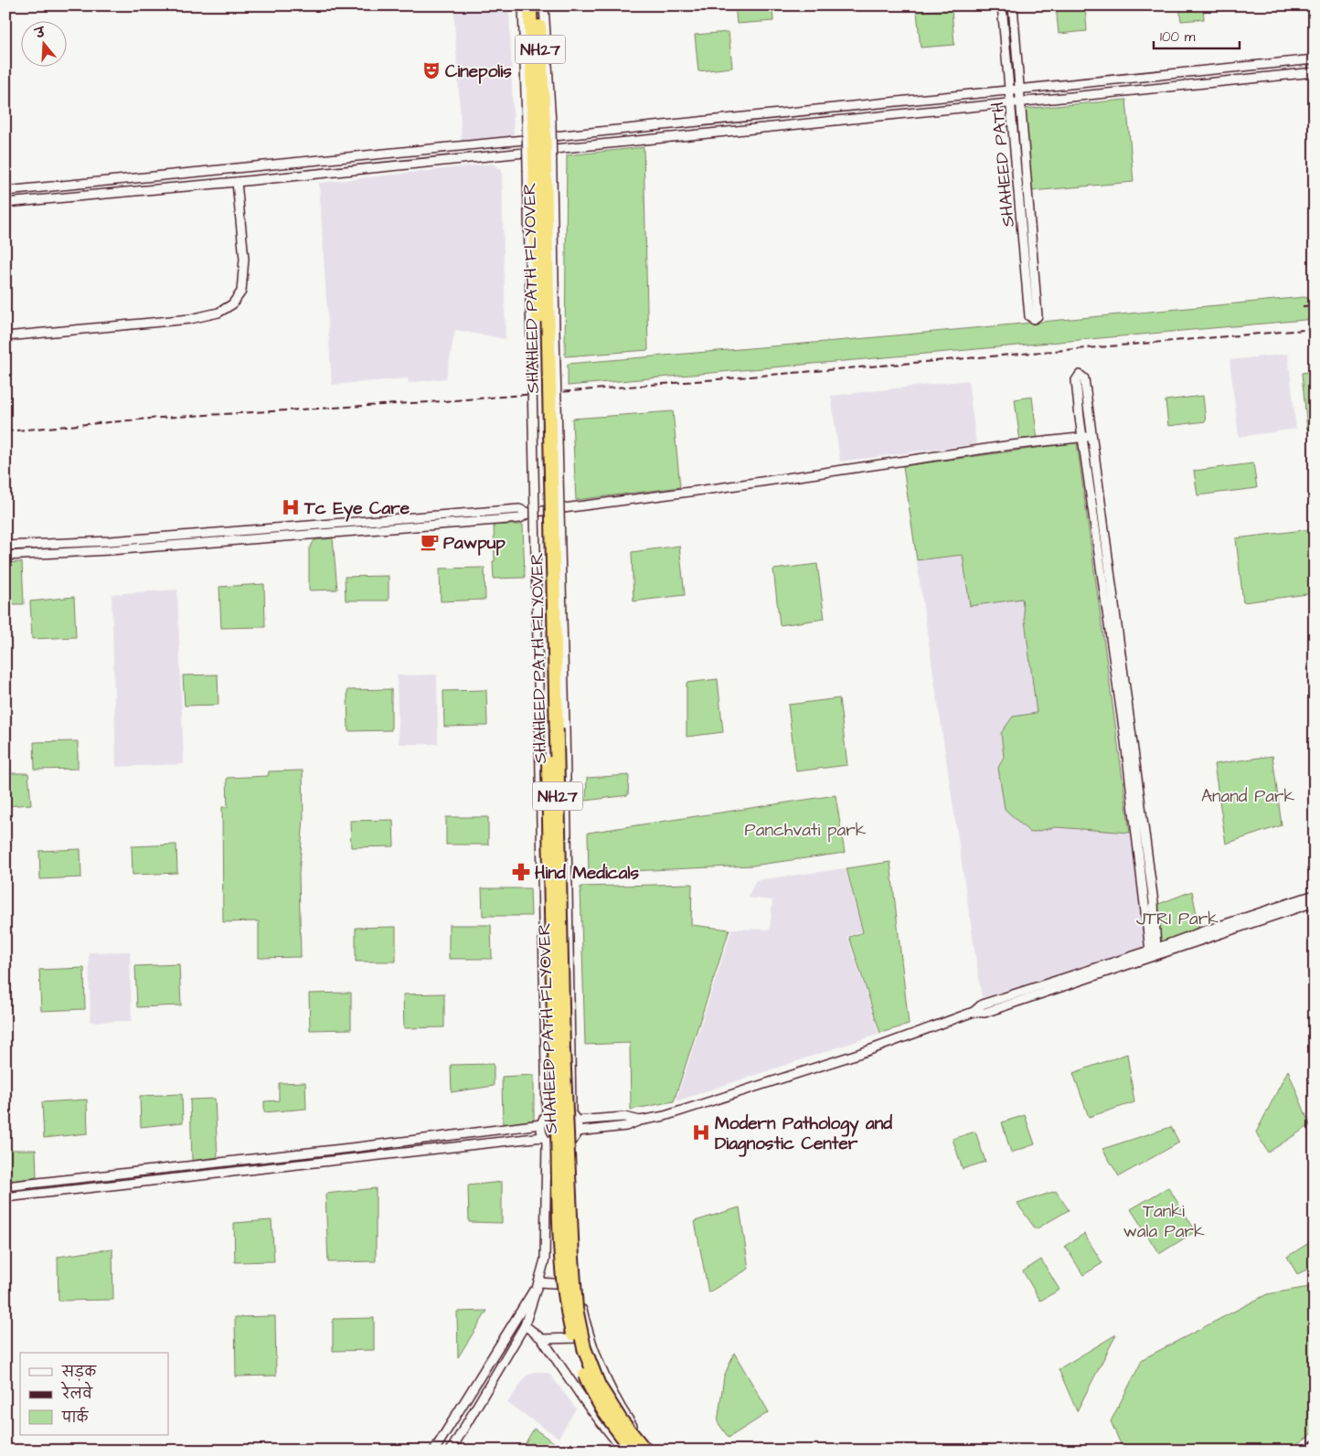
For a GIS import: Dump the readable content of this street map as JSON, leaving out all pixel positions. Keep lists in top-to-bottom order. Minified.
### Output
{"streets":{"highway":["NH27","SHAHEED PATH FLYOVER"],"street":["SHAHEED PATH"]},"crossings":[["NH27","SHAHEED PATH FLYOVER"]],"parks":["Anand Park","Panchvati park","JTRI Park","Tanki wala Park"],"places":{"theatre":["Cinepolis"],"hospital":["Tc Eye Care","Modern Pathology and Diagnostic Center"],"cafe":["Pawpup"],"pharmacy":["Hind Medicals"]},"legend":["सड़क","रेलवे","पार्क"],"scale_bar":"100 m","north":"top"}
